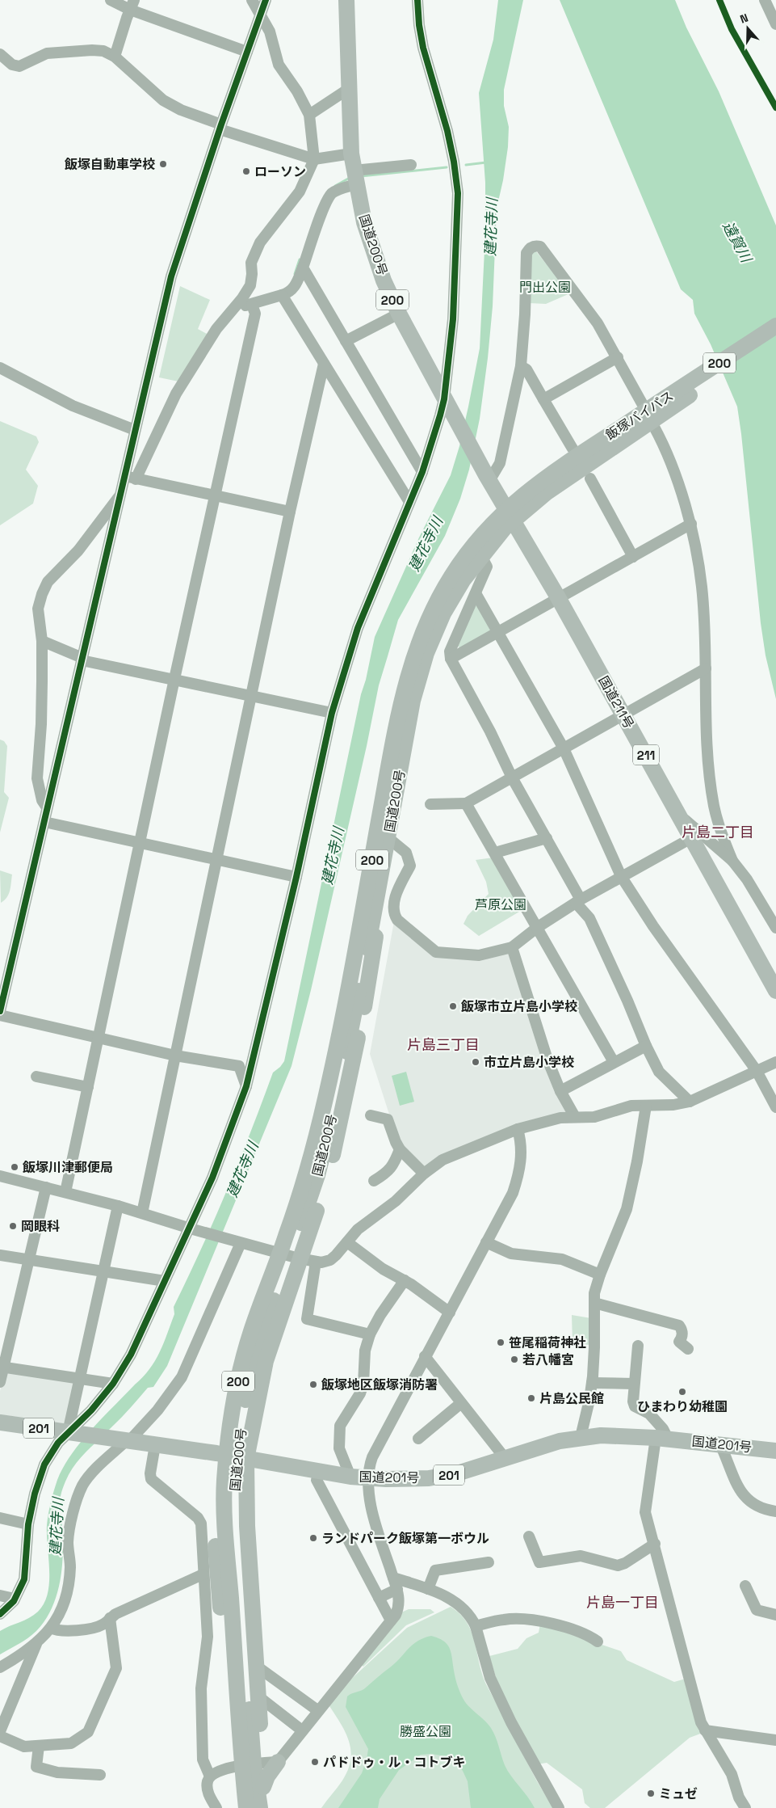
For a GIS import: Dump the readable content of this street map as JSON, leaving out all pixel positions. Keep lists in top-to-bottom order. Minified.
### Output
{"streets":{"highway":["国道200号","200","飯塚バイパス","国道211号","211","201","国道201号"]},"crossings":[["国道200号","飯塚バイパス"],["国道200号","国道211号"],["飯塚バイパス","国道211号"]],"districts":["片島二丁目","片島三丁目","片島一丁目"],"water":["建花寺川","遠賀川"],"parks":["門出公園","芦原公園","勝盛公園"],"places":["飯塚自動車学校","ローソン","飯塚市立片島小学校","市立片島小学校","飯塚川津郵便局","岡眼科","笹尾稲荷神社","若八幡宮","飯塚地区飯塚消防署","ひまわり幼稚園","片島公民館","ランドパーク飯塚第一ボウル","パドドゥ・ル・コトブキ","ミュゼ"],"north":"top"}
